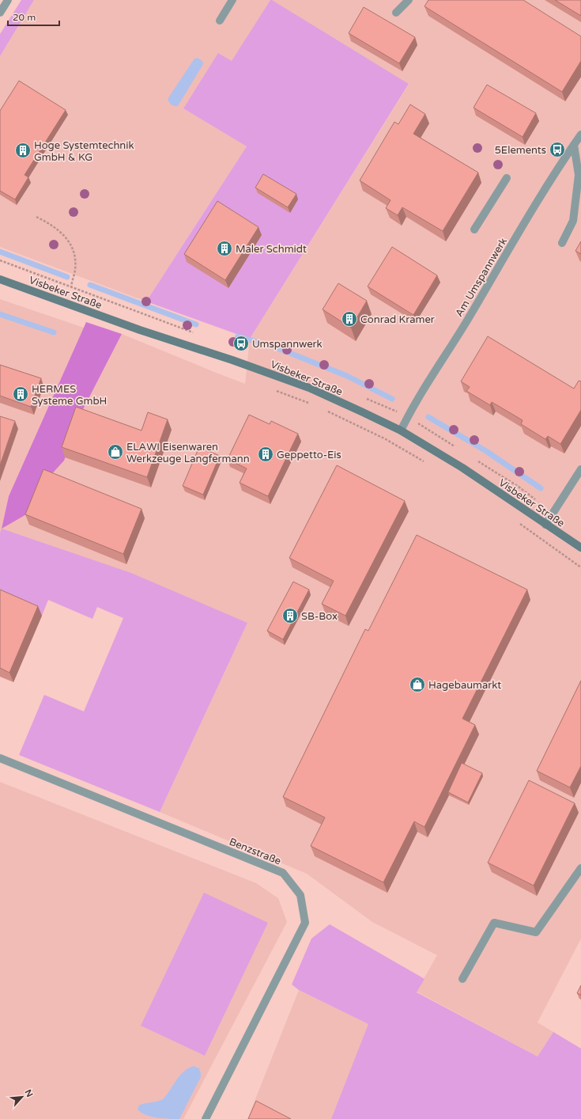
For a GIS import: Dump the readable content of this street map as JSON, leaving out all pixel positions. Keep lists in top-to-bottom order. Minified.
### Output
{"streets":{"main road":["Visbeker Straße"],"street":["Am Umspannwerk","Benzstraße"]},"crossings":[["Am Umspannwerk","Visbeker Straße"]],"places":{"bus stop":["5Elements","Umspannwerk"],"building":["Hoge Systemtechnik GmbH & KG","Maler Schmidt","Conrad Kramer","HERMES Systeme GmbH","Geppetto-Eis","SB-Box"],"shop":["ELAWI Eisenwaren Werkzeuge Langfermann","Hagebaumarkt"]},"scale_bar":"20 m","north":"top right"}
